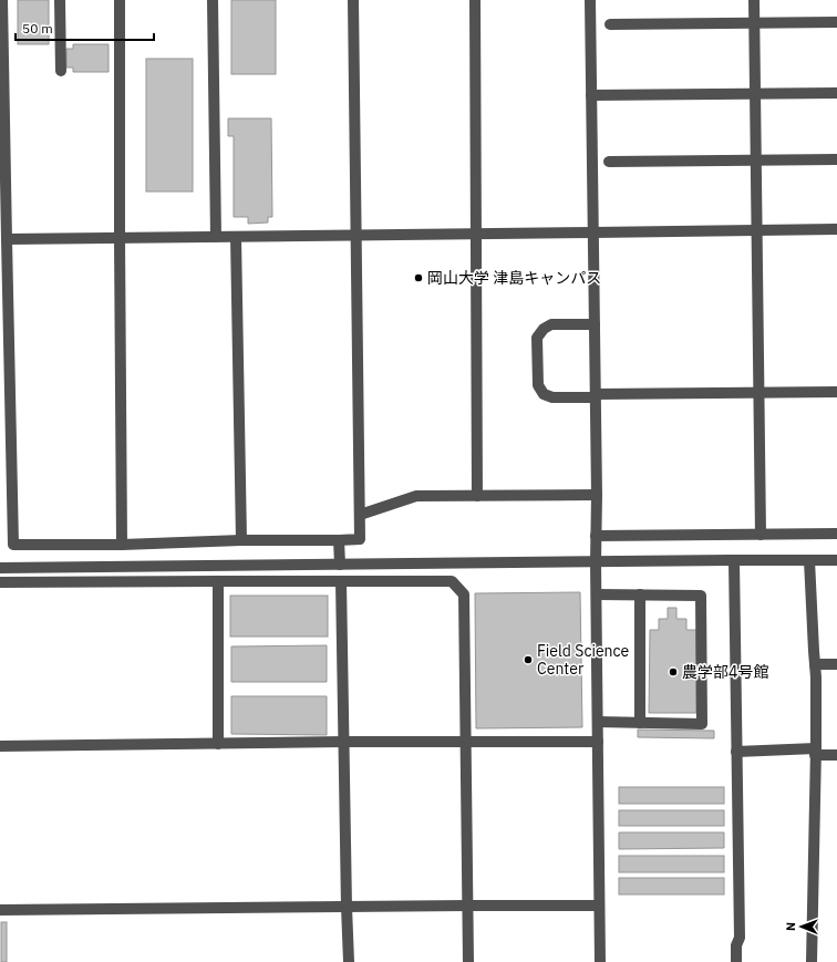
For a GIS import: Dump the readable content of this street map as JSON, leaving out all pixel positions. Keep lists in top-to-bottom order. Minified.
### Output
{"places":["岡山大学 津島キャンパス","Field Science Center","農学部4号館"],"scale_bar":"50 m","north":"left"}
